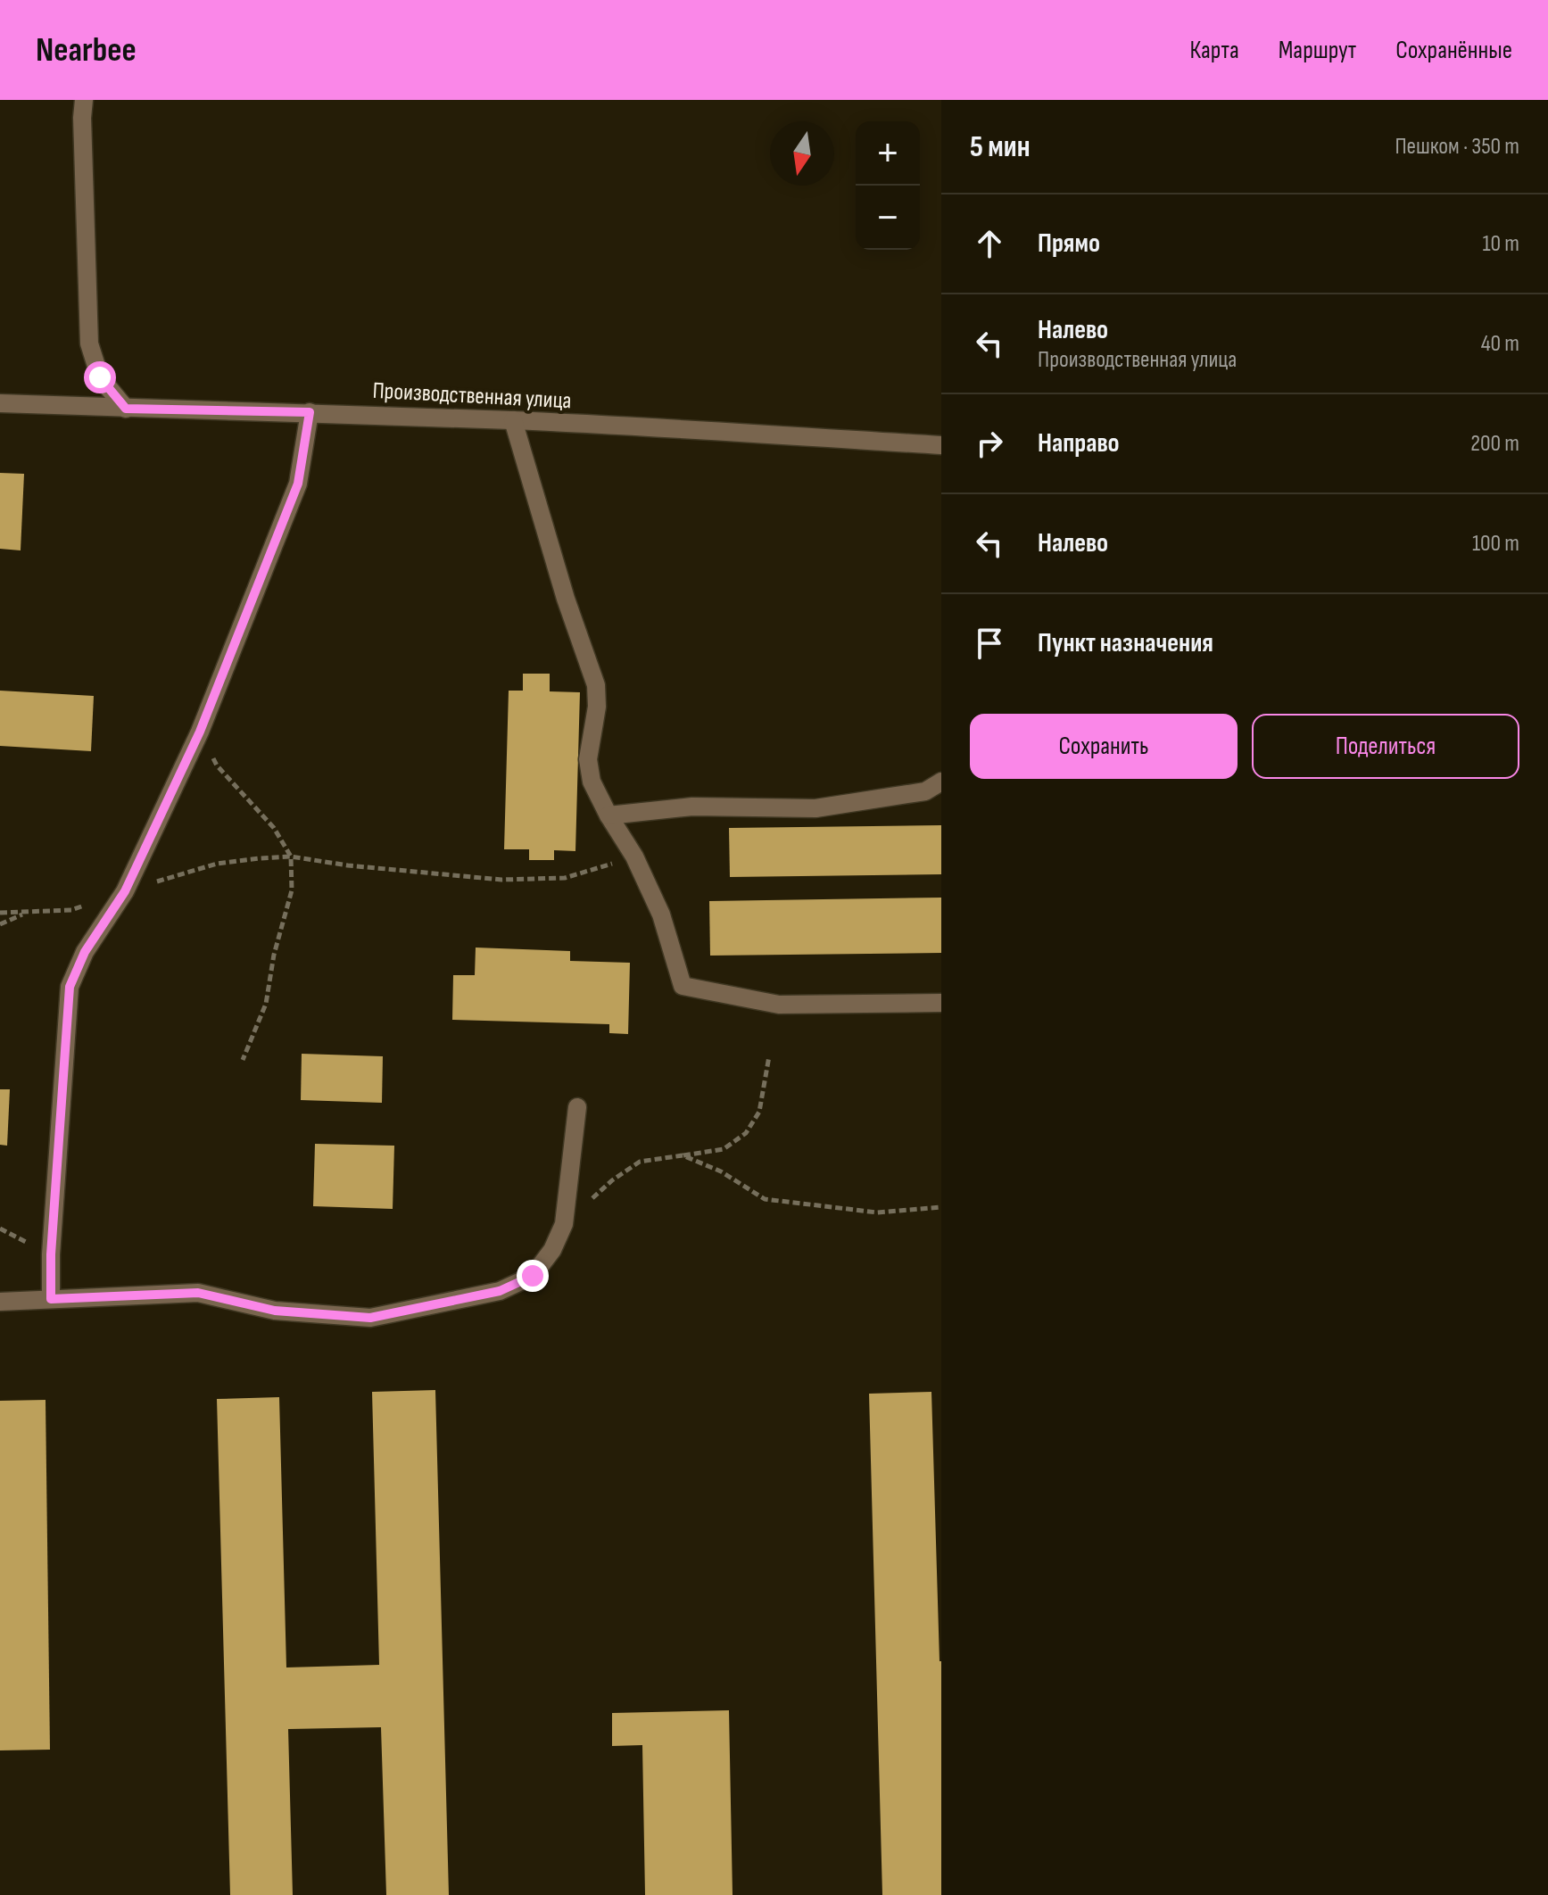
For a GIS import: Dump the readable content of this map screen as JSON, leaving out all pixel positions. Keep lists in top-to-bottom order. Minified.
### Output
{"streets":{"street":["Производственная улица"]},"north":"bottom","page":{"header":"Nearbee","nav":["Карта","Маршрут","Сохранённые"],"heading":["5 мин","Пешком · 350 m"],"map_buttons":["+","−"],"list":[["Прямо","10 m"],["Налево","Производственная улица","40 m"],["Направо","200 m"],["Налево","100 m"],"Пункт назначения"],"buttons":["Сохранить","Поделиться"]}}
